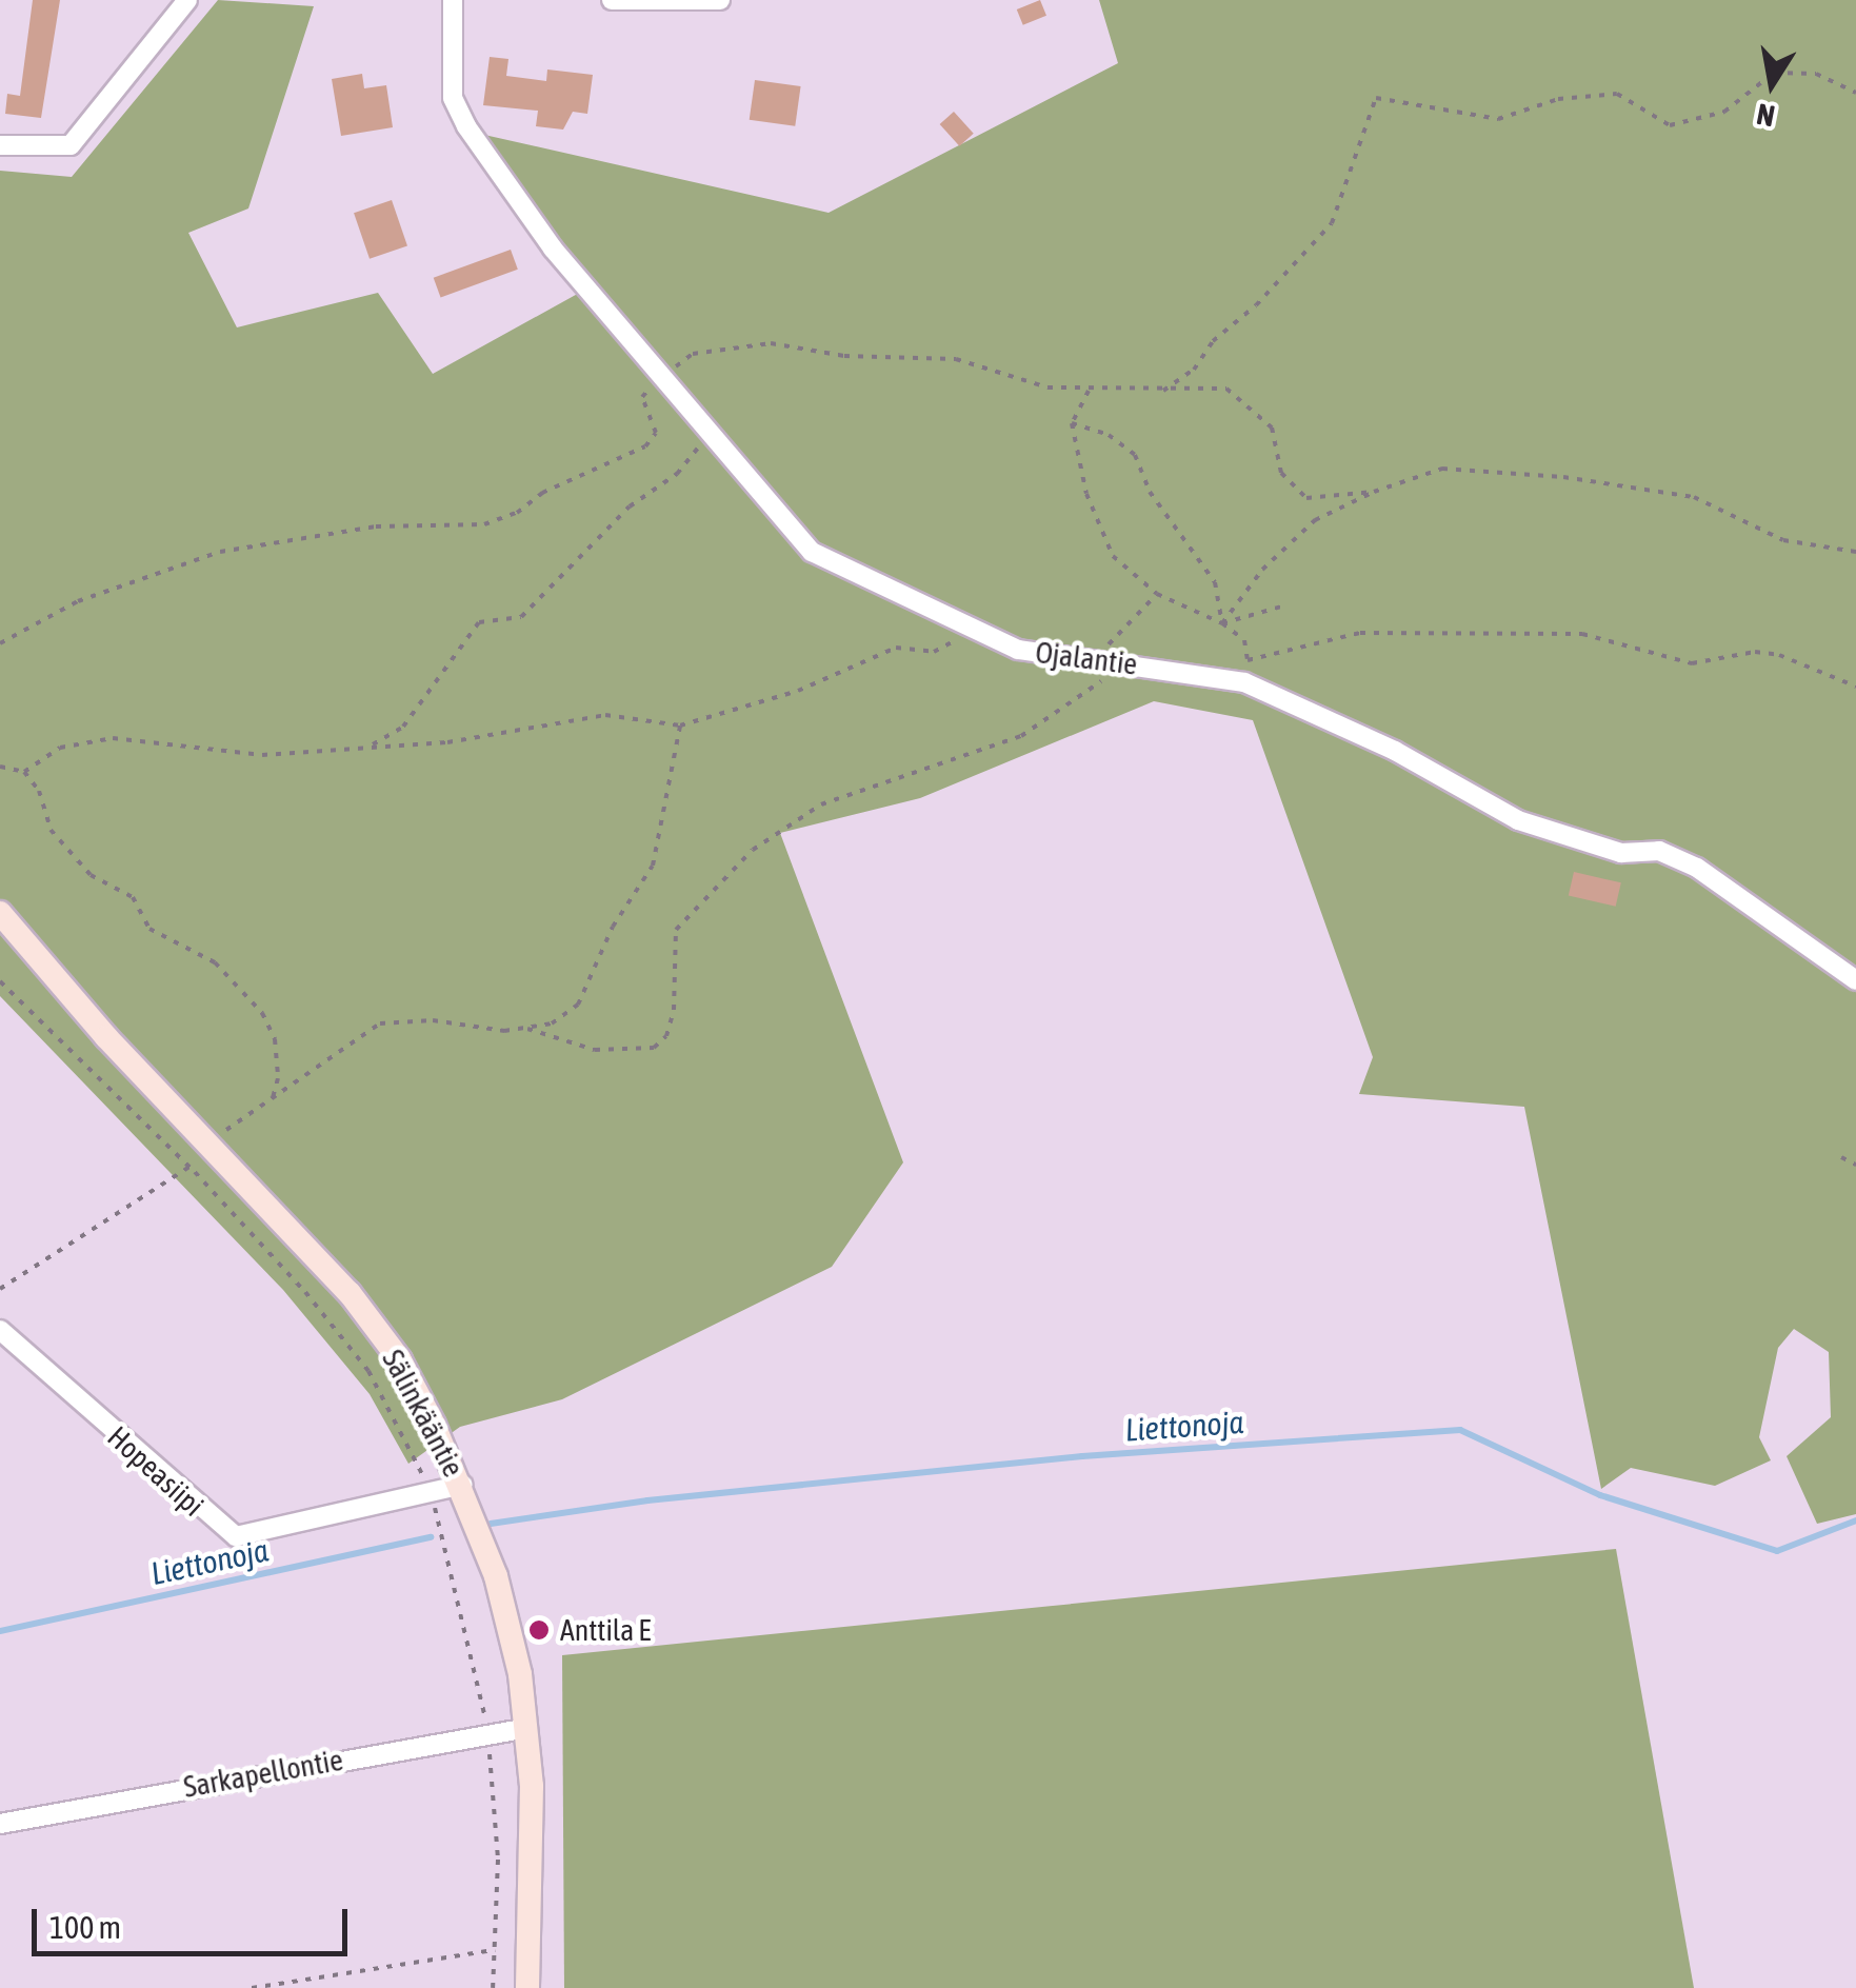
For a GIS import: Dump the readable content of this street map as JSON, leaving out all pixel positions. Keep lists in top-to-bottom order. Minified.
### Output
{"streets":{"street":["Ojalantie","Sälinkääntie","Hopeasiipi","Sarkapellontie"]},"crossings":[["Sälinkääntie","Hopeasiipi"],["Sälinkääntie","Sarkapellontie"]],"water":["Liettonoja"],"places":["Anttila E"],"scale_bar":"100 m","north":"bottom"}
